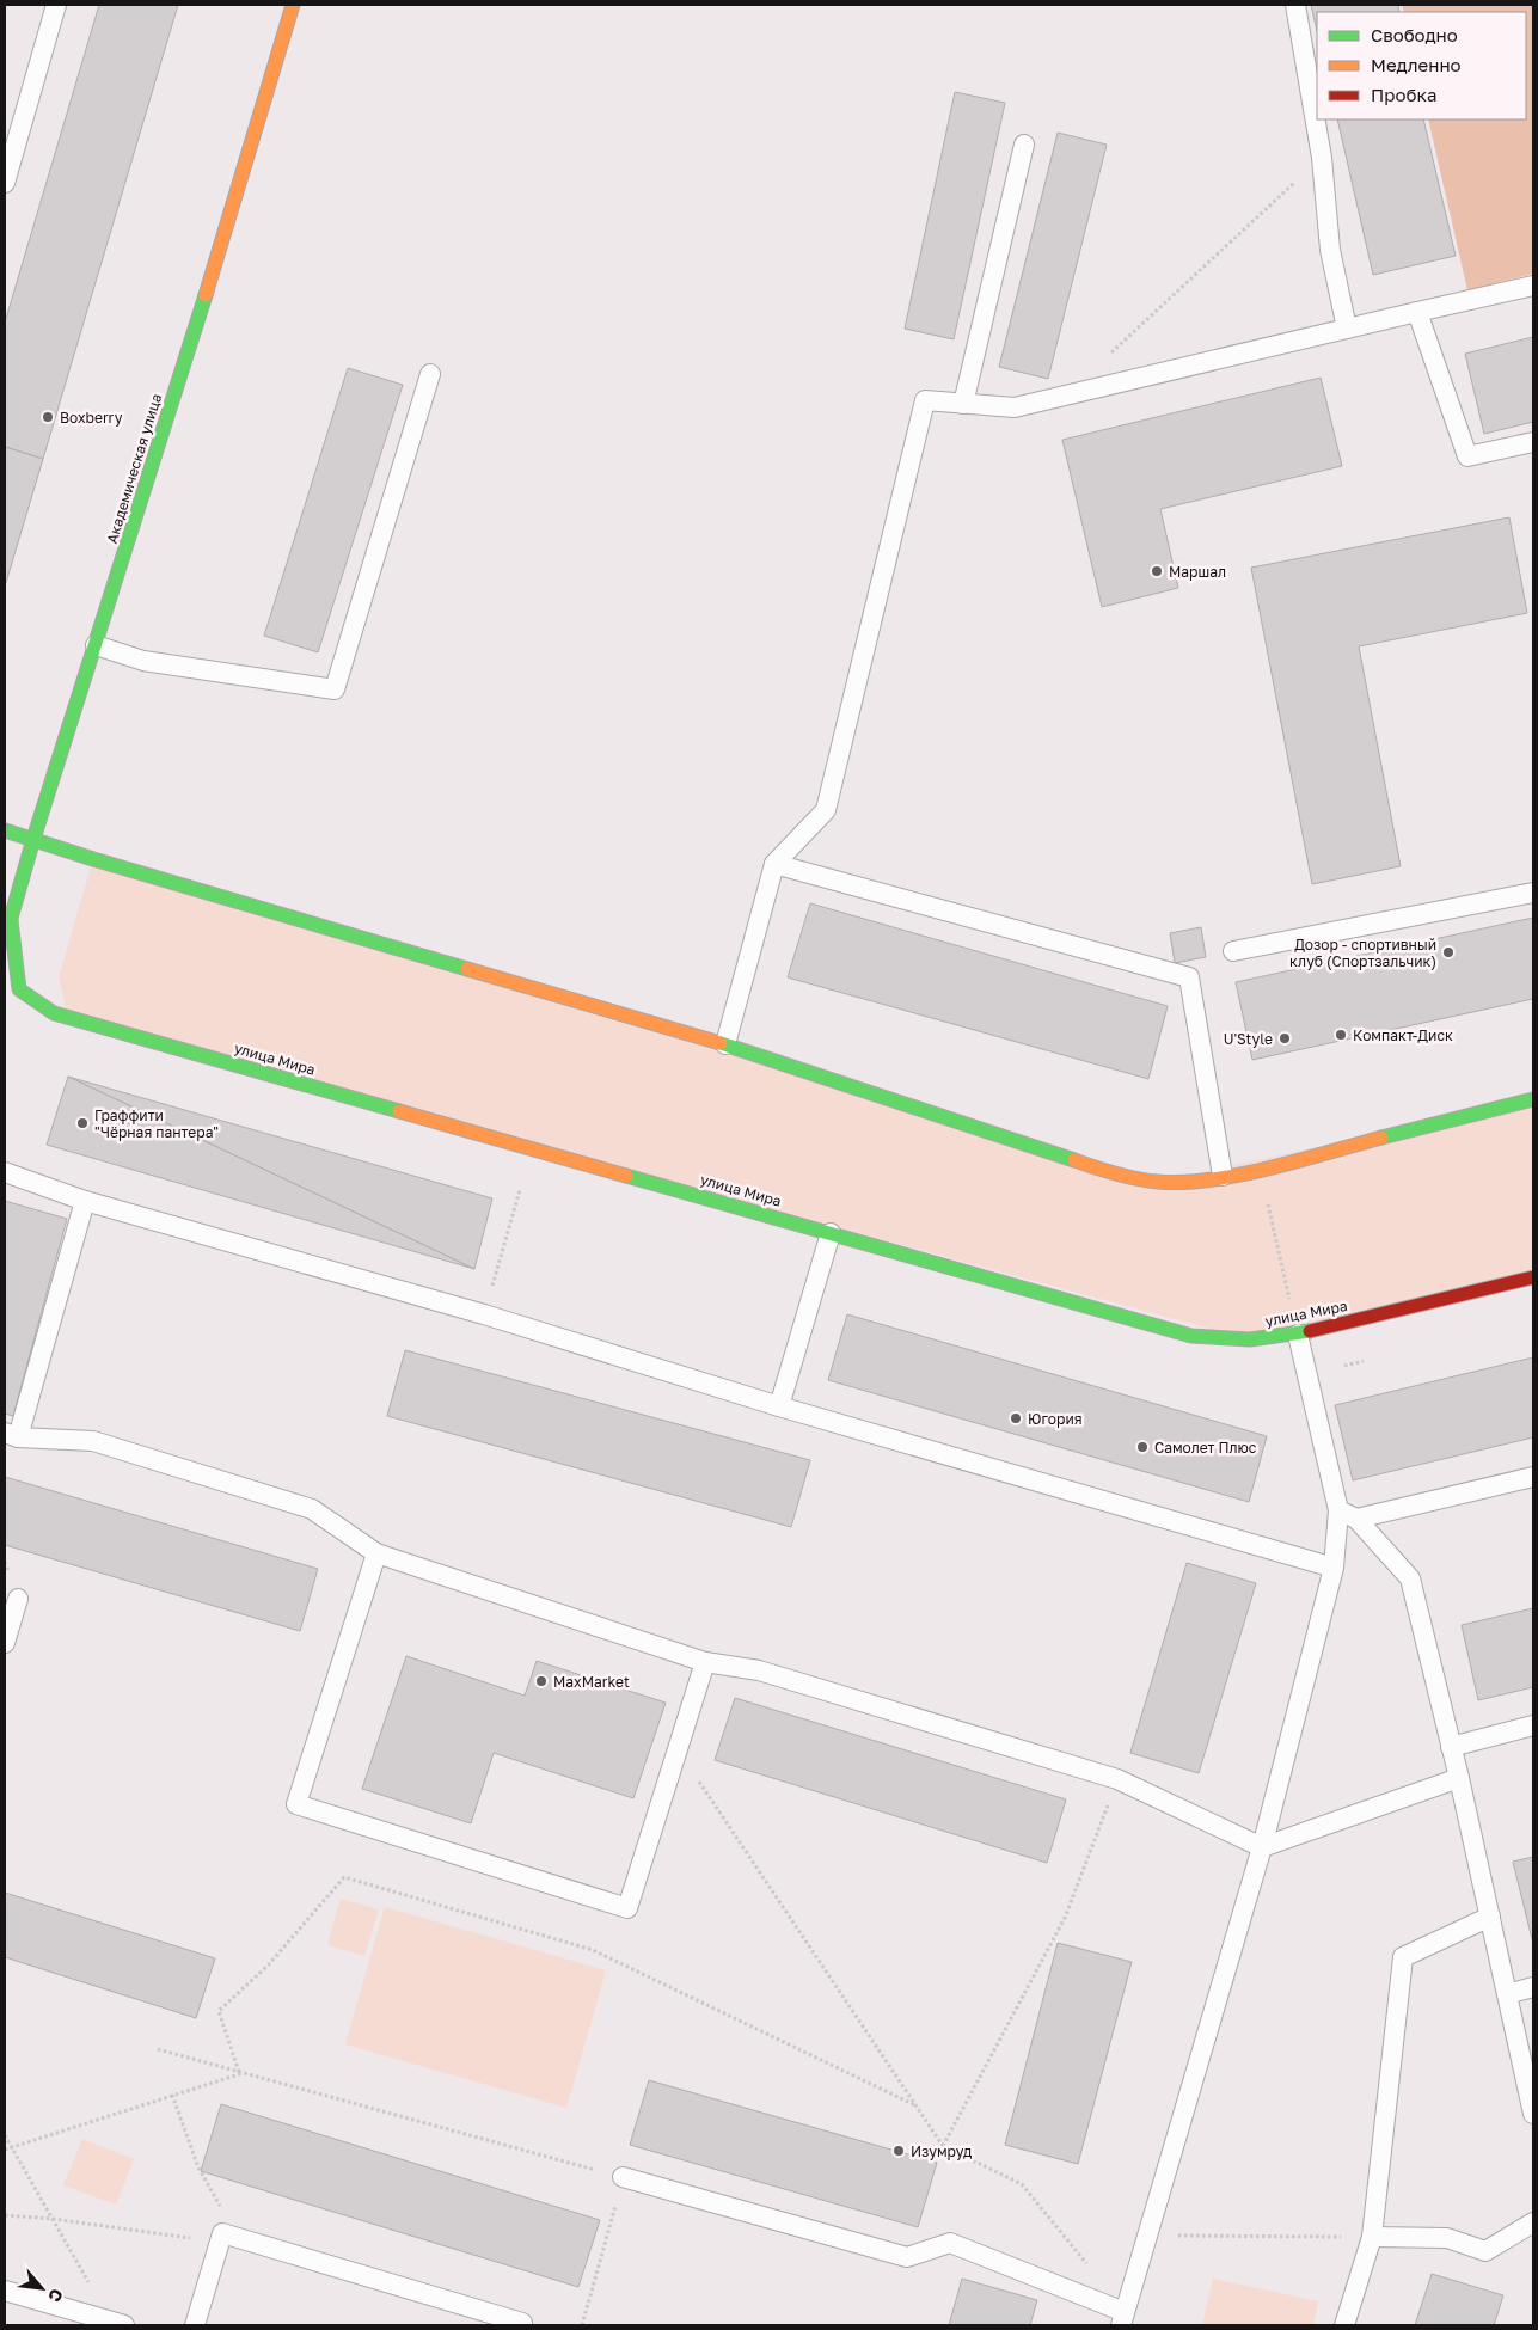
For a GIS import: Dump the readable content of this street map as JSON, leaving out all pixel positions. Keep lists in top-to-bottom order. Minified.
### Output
{"streets":{"street":["Академическая улица","улица Мира"]},"crossings":[["Академическая улица","улица Мира"]],"places":["Boxberry","Маршал","Дозор - спортивный клуб (Спортзальчик)","Компакт-Диск","U'Style","Граффити \"Чёрная пантера\"","Югория","Самолет Плюс","MaxMarket","Изумруд"],"legend":["Свободно","Медленно","Пробка"],"north":"bottom right"}
